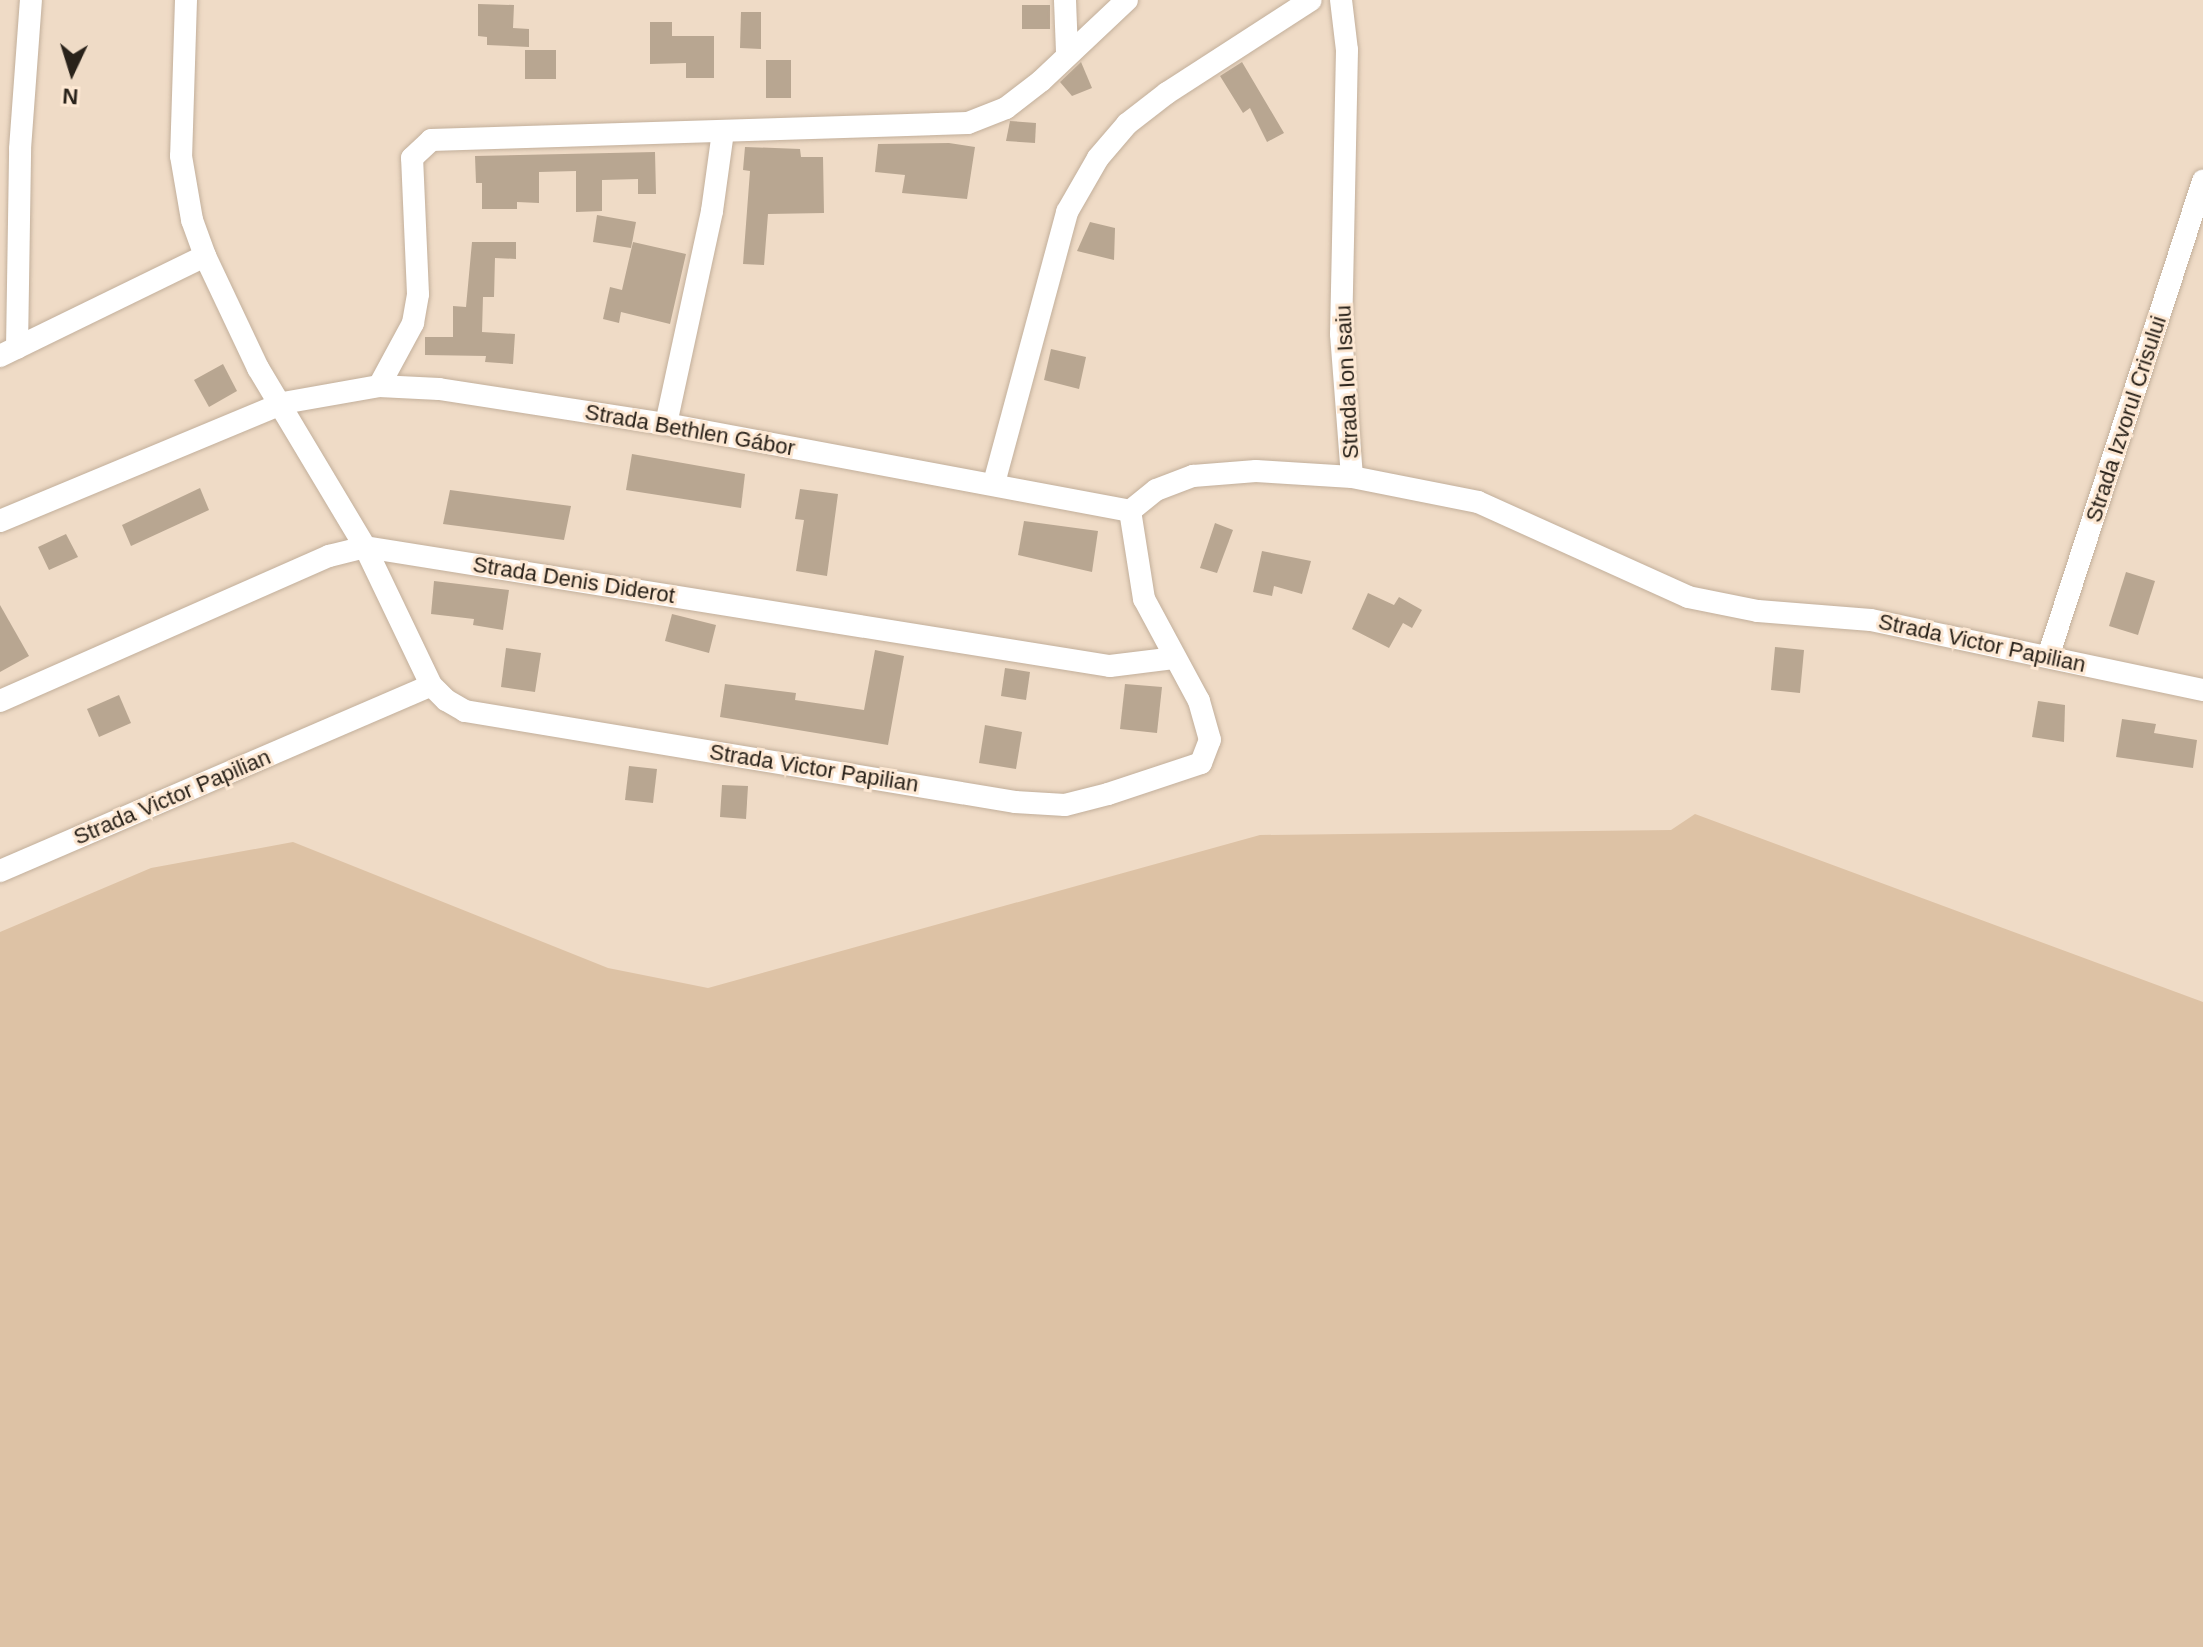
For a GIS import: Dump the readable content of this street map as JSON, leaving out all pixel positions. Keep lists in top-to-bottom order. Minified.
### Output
{"streets":{"street":["Strada Ion Isaiu","Strada Izvorul Crisului","Strada Bethlen Gábor","Strada Denis Diderot","Strada Victor Papilian"]},"crossings":[["Strada Ion Isaiu","Strada Victor Papilian"],["Strada Izvorul Crisului","Strada Victor Papilian"],["Strada Bethlen Gábor","Strada Victor Papilian"],["Strada Denis Diderot","Strada Victor Papilian"]],"north":"bottom"}
